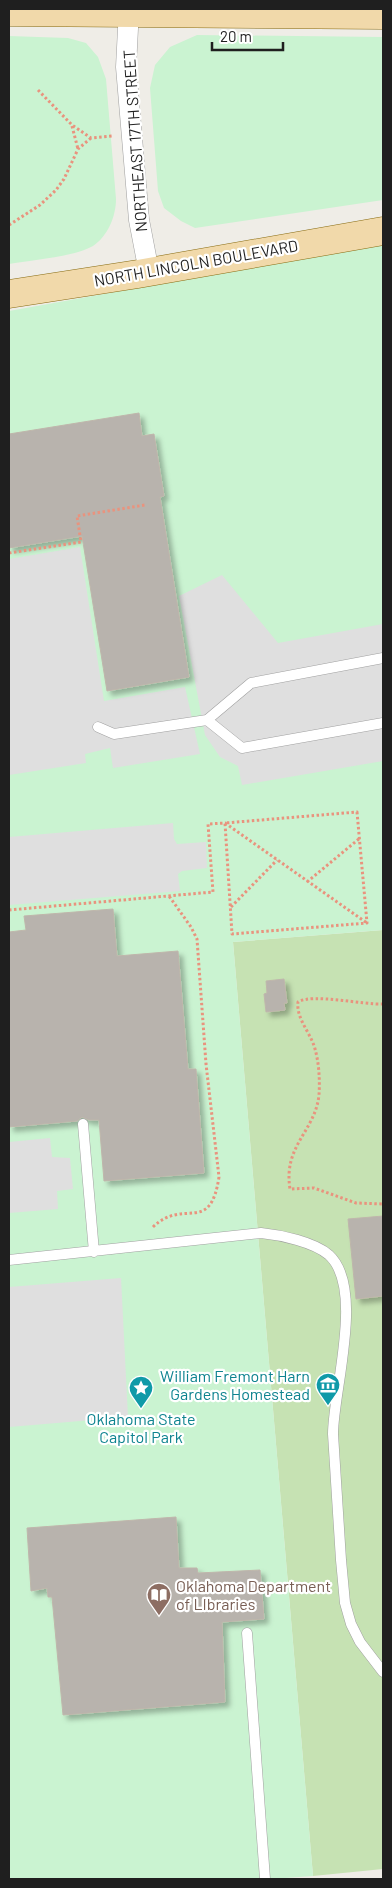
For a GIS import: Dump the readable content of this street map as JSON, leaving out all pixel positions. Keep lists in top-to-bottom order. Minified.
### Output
{"streets":{"main road":["NORTH LINCOLN BOULEVARD"],"street":["NORTHEAST 17TH STREET"]},"crossings":[["NORTHEAST 17TH STREET","NORTH LINCOLN BOULEVARD"]],"places":{"museum":["William Fremont Harn Gardens Homestead"],"place":["Oklahoma State Capitol Park"],"library":["Oklahoma Department of LIbraries"]},"scale_bar":"20 m"}
